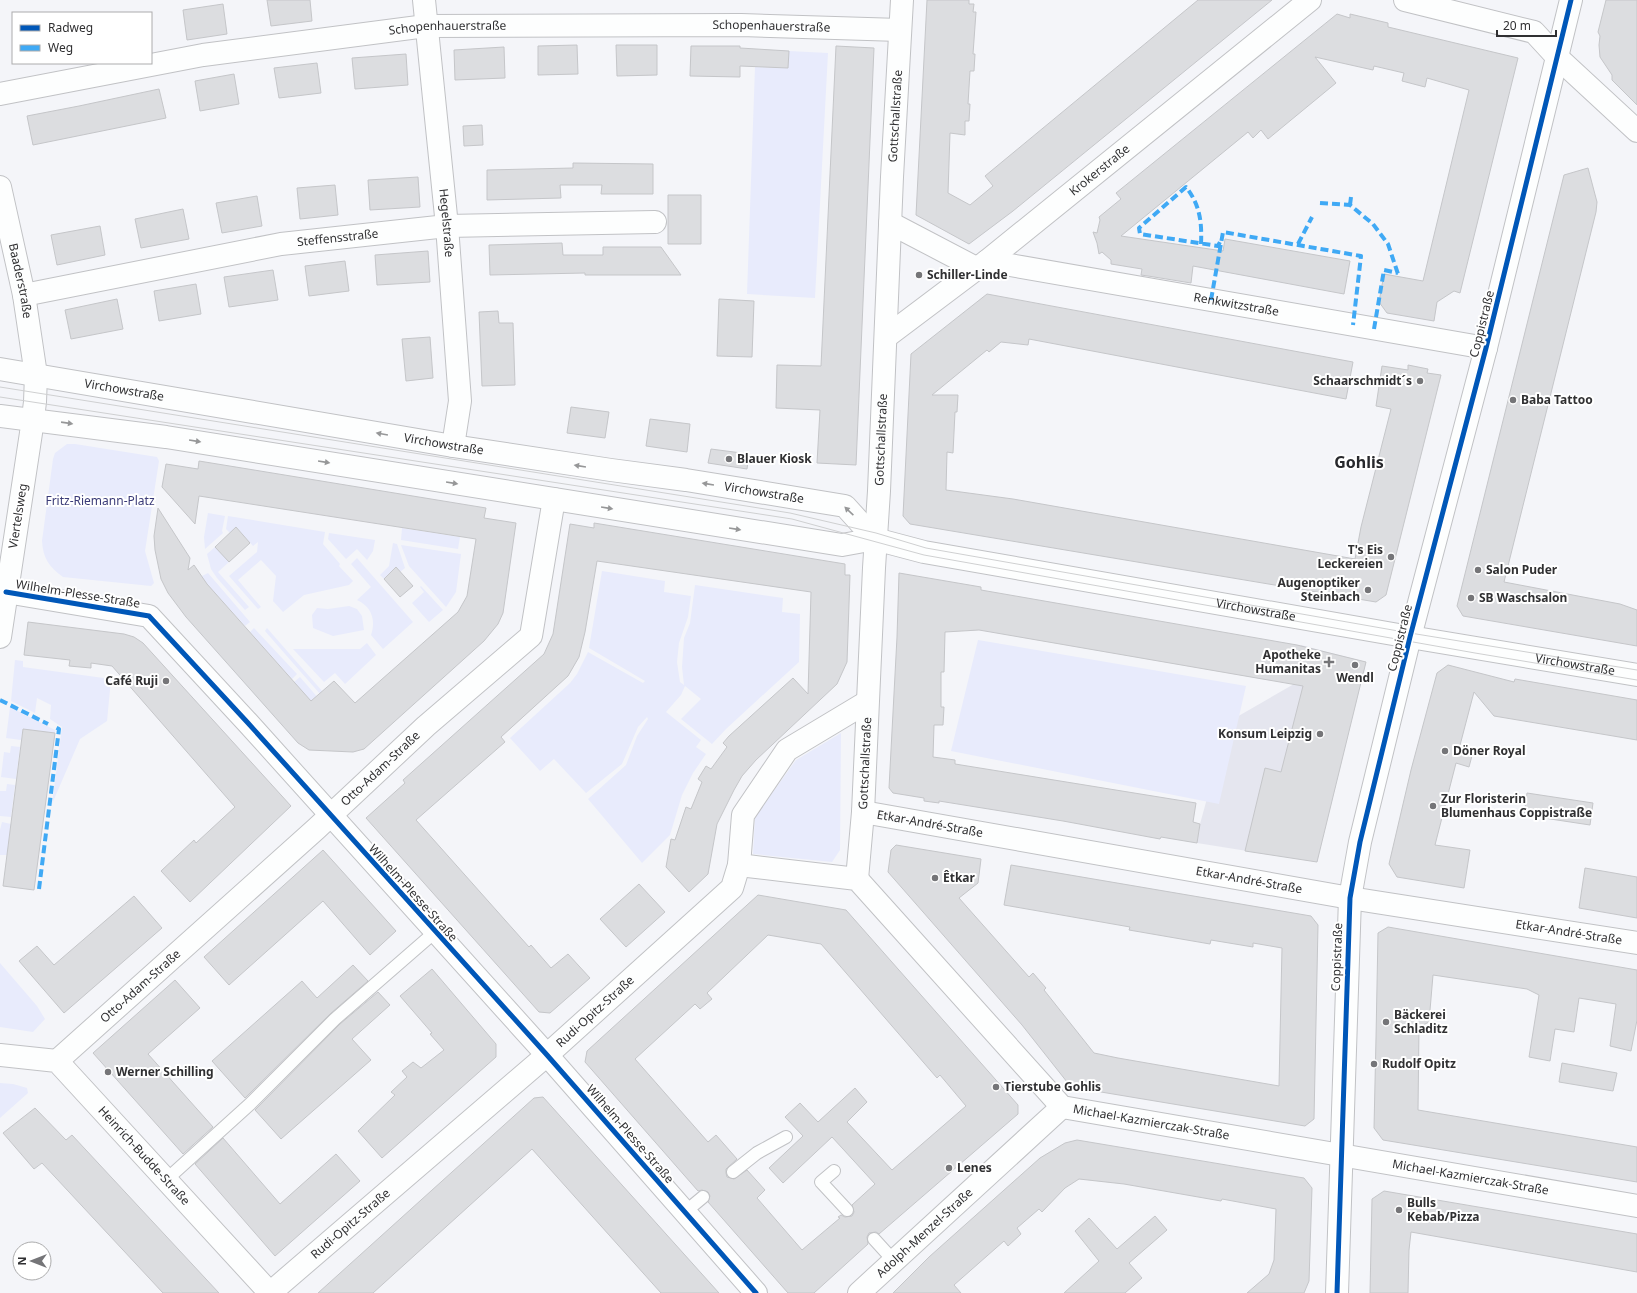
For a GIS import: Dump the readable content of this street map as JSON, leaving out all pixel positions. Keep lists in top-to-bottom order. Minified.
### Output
{"streets":{"street":["Schopenhauerstraße","Gottschallstraße","Krokerstraße","Hegelstraße","Steffensstraße","Baaderstraße","Renkwitzstraße","Coppistraße","Virchowstraße","Viertelsweg","Wilhelm-Plesse-Straße","Otto-Adam-Straße","Etkar-André-Straße","Rudi-Opitz-Straße","Michael-Kazmierczak-Straße","Heinrich-Budde-Straße","Adolph-Menzel-Straße"]},"crossings":[["Schopenhauerstraße","Gottschallstraße"],["Schopenhauerstraße","Hegelstraße"],["Gottschallstraße","Krokerstraße"],["Gottschallstraße","Renkwitzstraße"],["Gottschallstraße","Virchowstraße"],["Gottschallstraße","Etkar-André-Straße"],["Gottschallstraße","Rudi-Opitz-Straße"],["Gottschallstraße","Michael-Kazmierczak-Straße"],["Krokerstraße","Renkwitzstraße"],["Hegelstraße","Steffensstraße"],["Hegelstraße","Virchowstraße"],["Steffensstraße","Baaderstraße"],["Baaderstraße","Virchowstraße"],["Baaderstraße","Viertelsweg"],["Renkwitzstraße","Coppistraße"],["Coppistraße","Virchowstraße"],["Coppistraße","Etkar-André-Straße"],["Coppistraße","Michael-Kazmierczak-Straße"],["Virchowstraße","Viertelsweg"],["Virchowstraße","Otto-Adam-Straße"],["Viertelsweg","Wilhelm-Plesse-Straße"],["Wilhelm-Plesse-Straße","Otto-Adam-Straße"],["Wilhelm-Plesse-Straße","Rudi-Opitz-Straße"],["Otto-Adam-Straße","Heinrich-Budde-Straße"],["Rudi-Opitz-Straße","Heinrich-Budde-Straße"],["Michael-Kazmierczak-Straße","Adolph-Menzel-Straße"]],"districts":["Gohlis"],"parks":["Fritz-Riemann-Platz"],"places":{"other":["Schiller-Linde","Schaarschmidt´s","Baba Tattoo","Blauer Kiosk","T's Eis Leckereien","Salon Puder","Augenoptiker Steinbach","SB Waschsalon","Wendl","Café Ruji","Konsum Leipzig","Döner Royal","Zur Floristerin Blumenhaus Coppistraße","Êtkar","Bäckerei Schladitz","Rudolf Opitz","Werner Schilling","Tierstube Gohlis","Lenes","Bulls Kebab/Pizza"],"health":["Apotheke Humanitas"]},"legend":["Radweg","Weg"],"scale_bar":"20 m","north":"left"}
